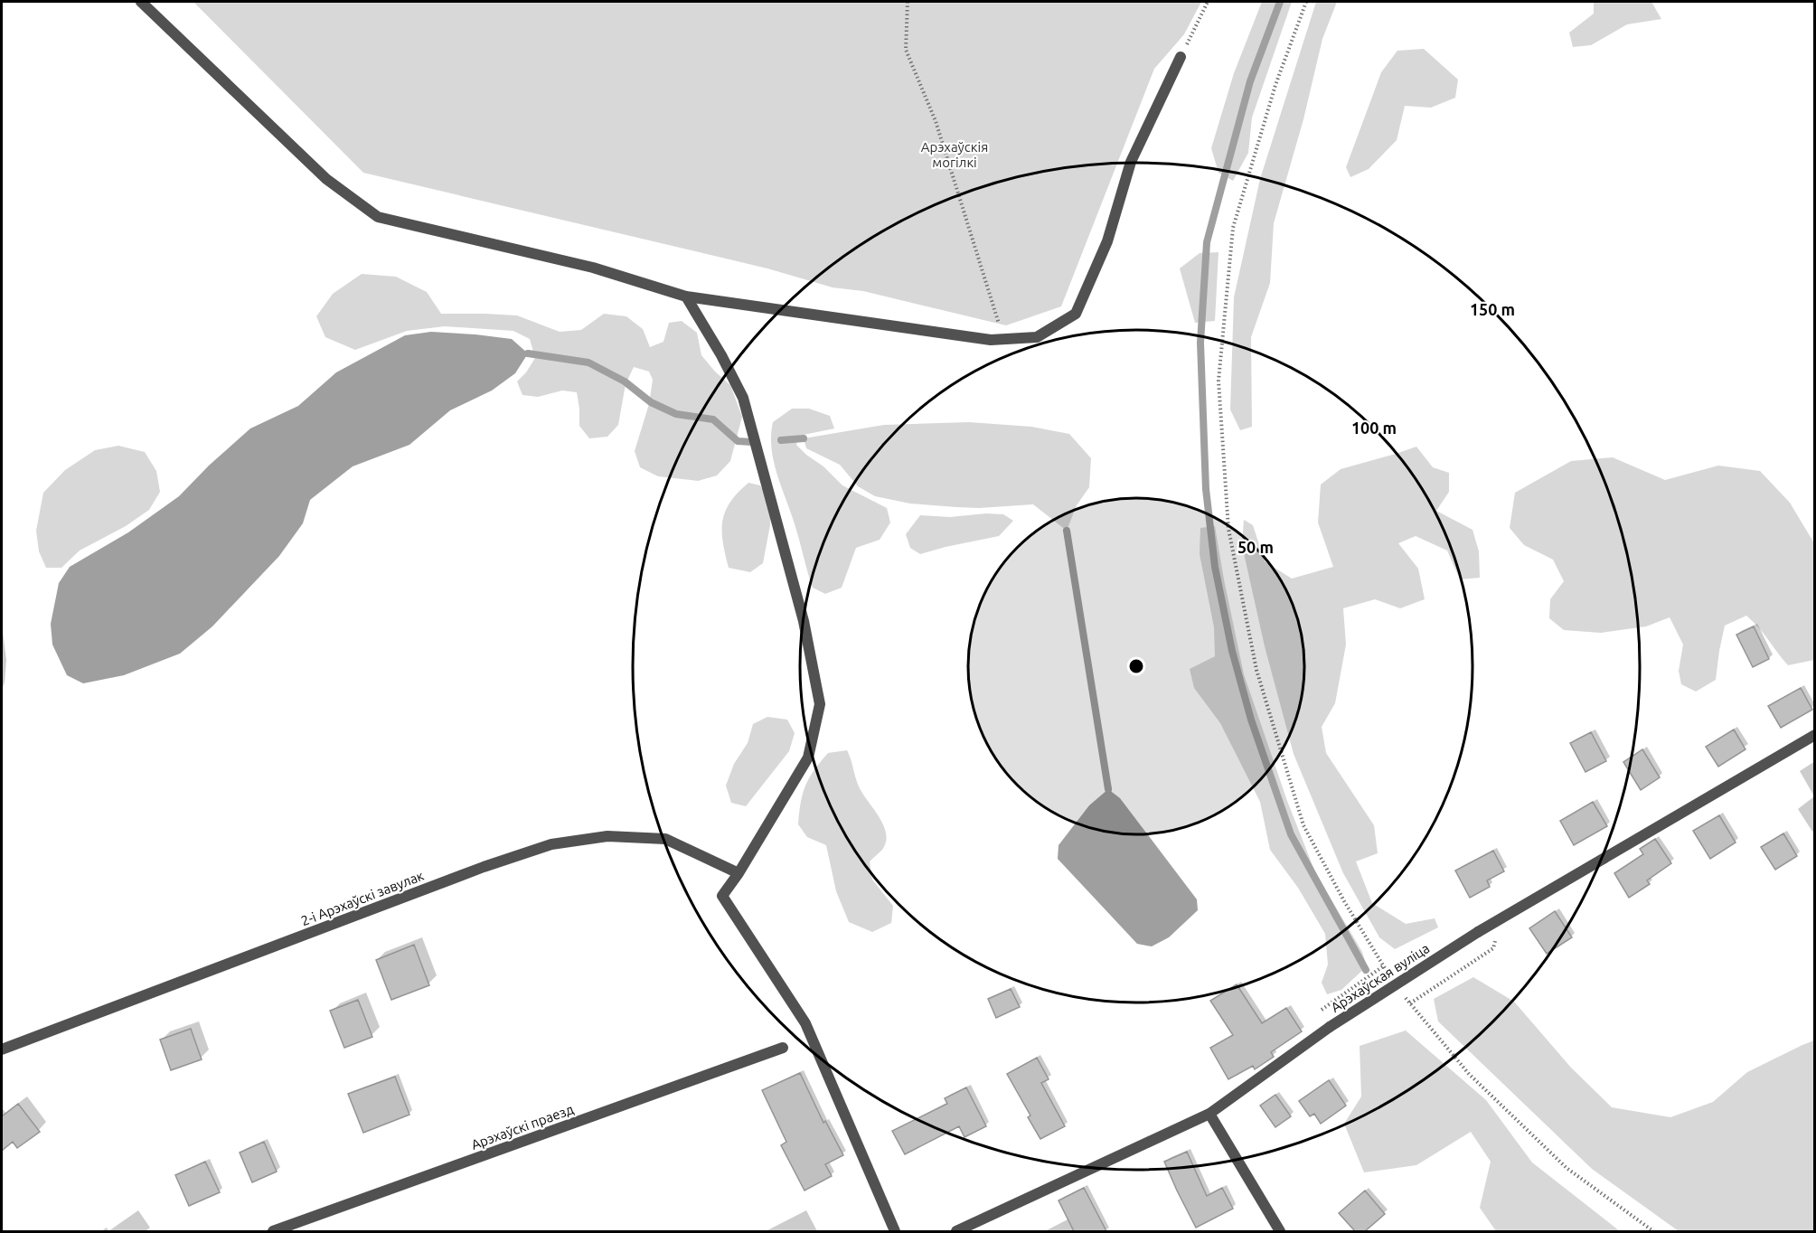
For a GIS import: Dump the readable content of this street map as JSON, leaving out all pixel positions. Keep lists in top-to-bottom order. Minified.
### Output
{"streets":{"street":["2-і Арэхаўскі завулак","Арэхаўская вуліца","Арэхаўскі праезд"]},"parks":["Арэхаўскія могілкі"],"rings":["150 m","100 m","50 m"]}
